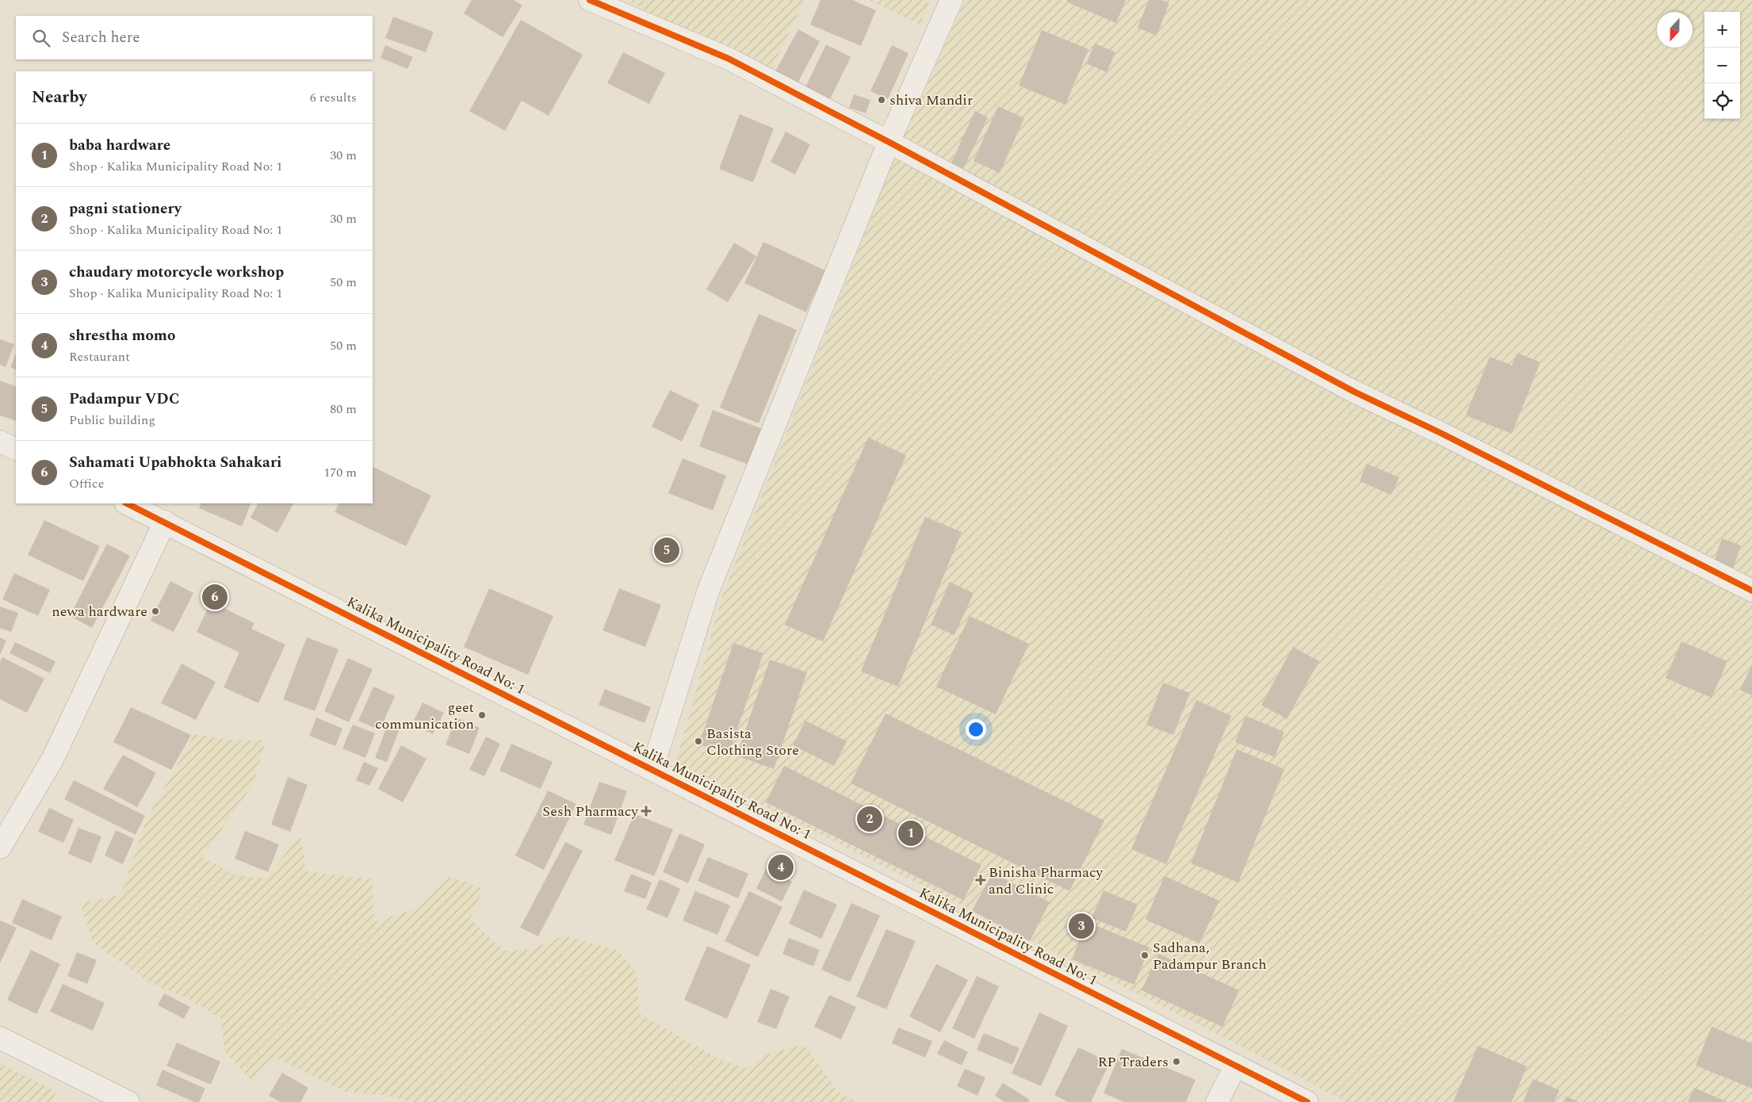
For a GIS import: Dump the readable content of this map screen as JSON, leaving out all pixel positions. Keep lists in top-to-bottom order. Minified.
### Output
{"streets":{"street":["Kalika Municipality Road No: 1"]},"places":{"other":["shiva Mandir","newa hardware","geet communication","Basista Clothing Store","Sadhana, Padampur Branch","RP Traders"],"health":["Sesh Pharmacy","Binisha Pharmacy and Clinic"]},"north":"bottom","page":{"map_buttons":["+","−"],"search":"Search here","heading":["Nearby","6 results"],"list":[{"mark":"1","name":"baba hardware","note":"Shop · Kalika Municipality Road No: 1","value":"30 m"},{"mark":"2","name":"pagni stationery","note":"Shop · Kalika Municipality Road No: 1","value":"30 m"},{"mark":"3","name":"chaudary motorcycle workshop","note":"Shop · Kalika Municipality Road No: 1","value":"50 m"},{"mark":"4","name":"shrestha momo","note":"Restaurant","value":"50 m"},{"mark":"5","name":"Padampur VDC","note":"Public building","value":"80 m"},{"mark":"6","name":"Sahamati Upabhokta Sahakari","note":"Office","value":"170 m"}],"pins":["5","6","2","1","4","3"]}}
